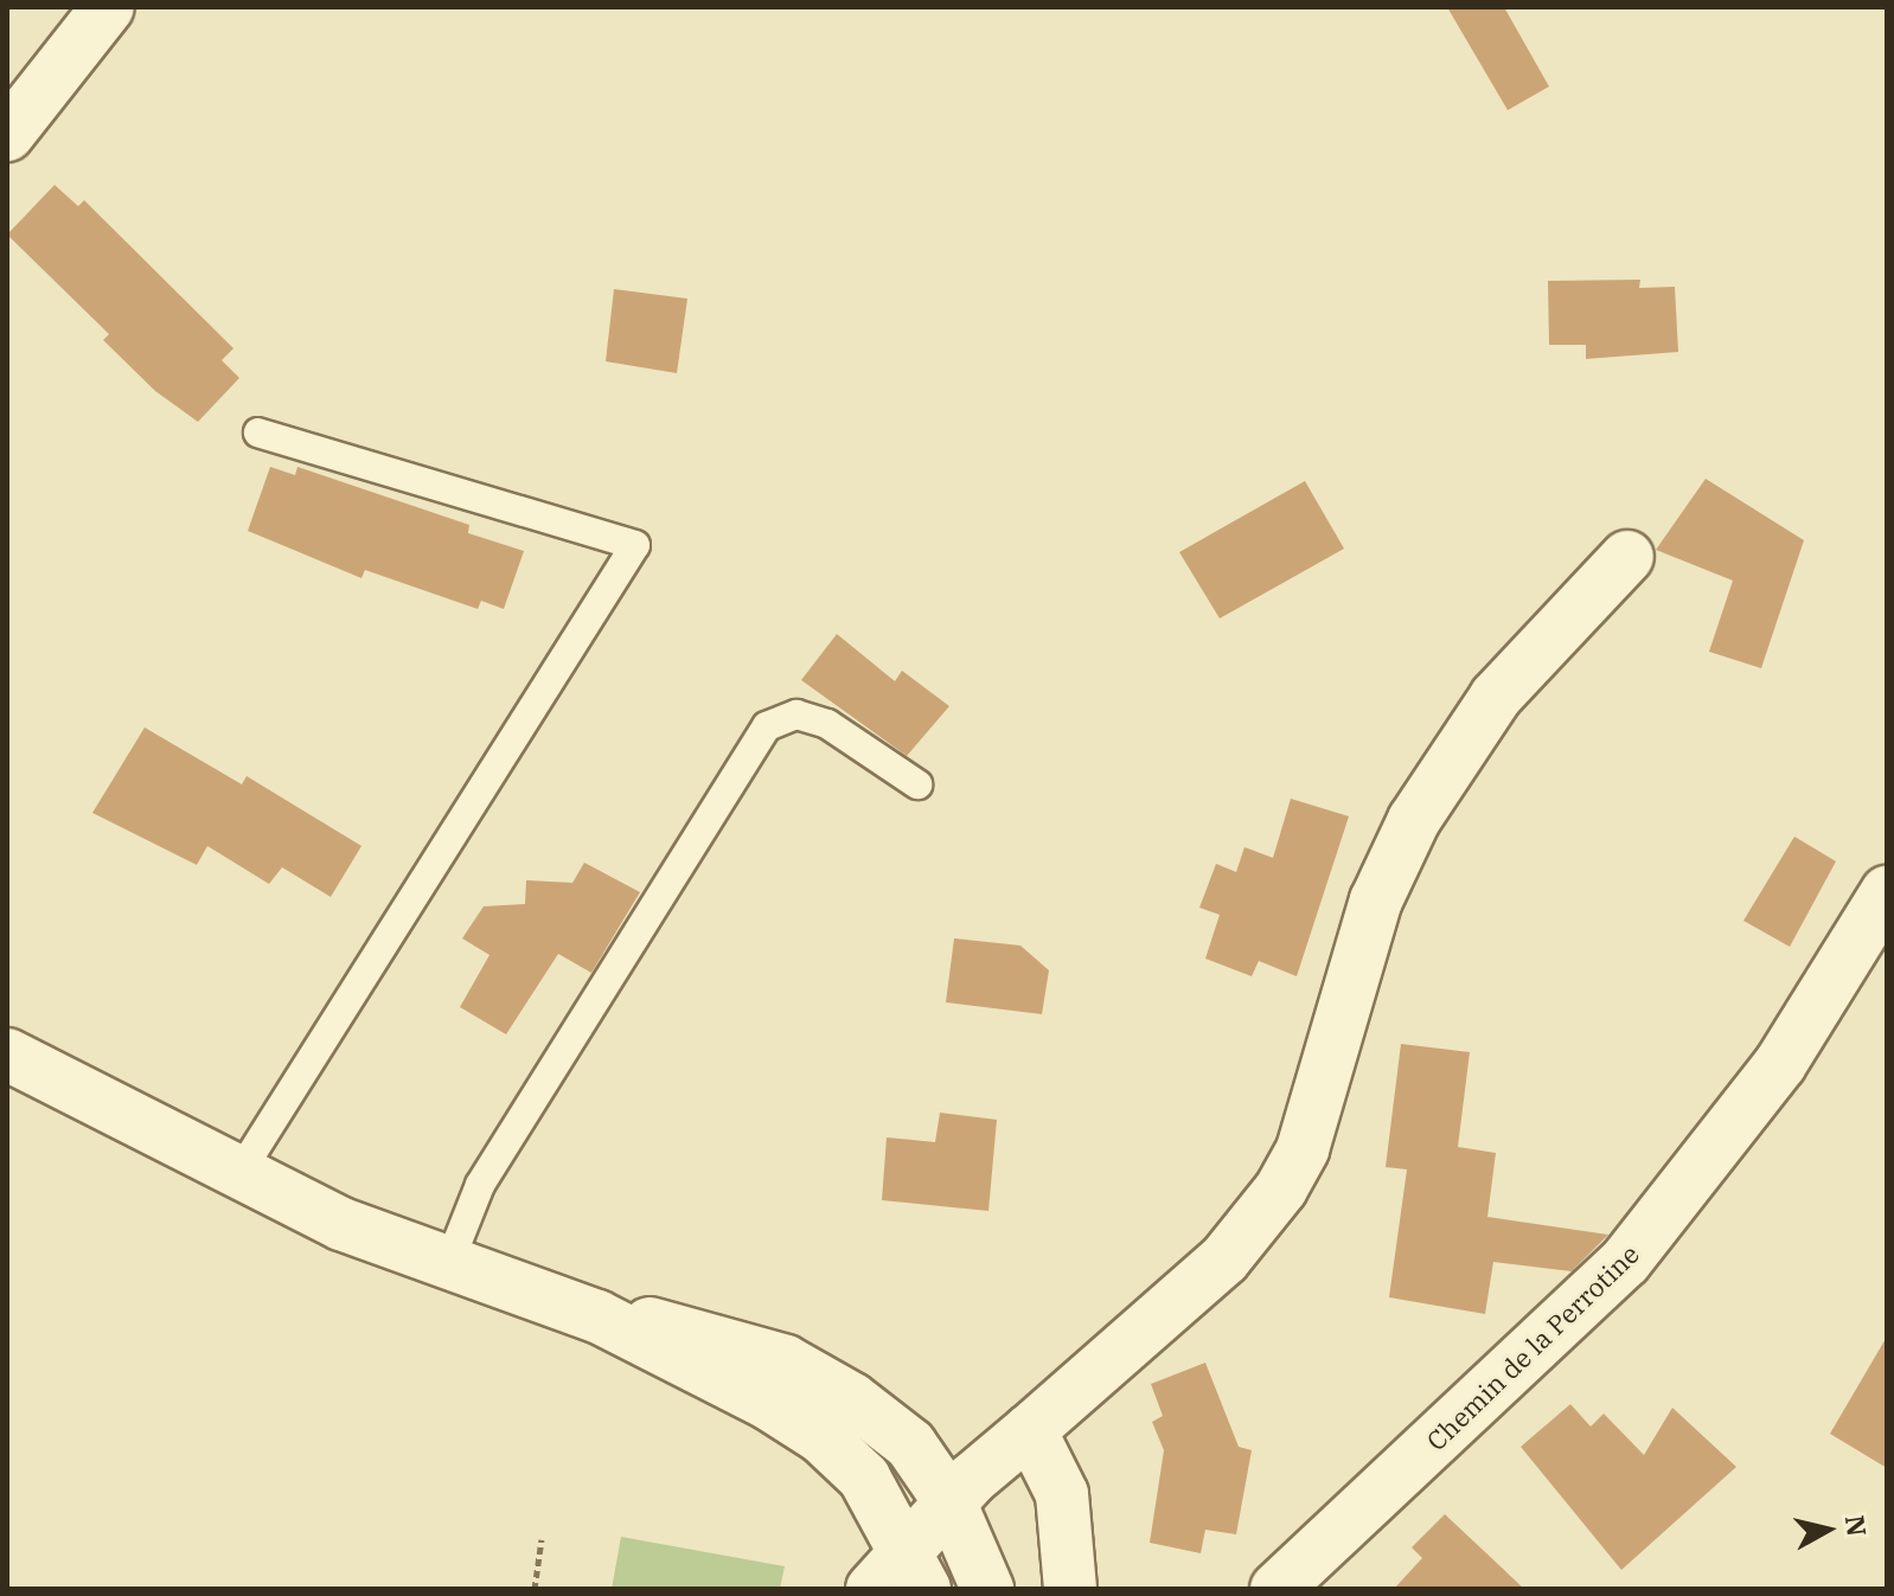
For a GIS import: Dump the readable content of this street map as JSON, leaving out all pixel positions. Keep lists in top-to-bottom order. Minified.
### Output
{"streets":{"street":["Chemin de la Perrotine"]},"north":"right"}
